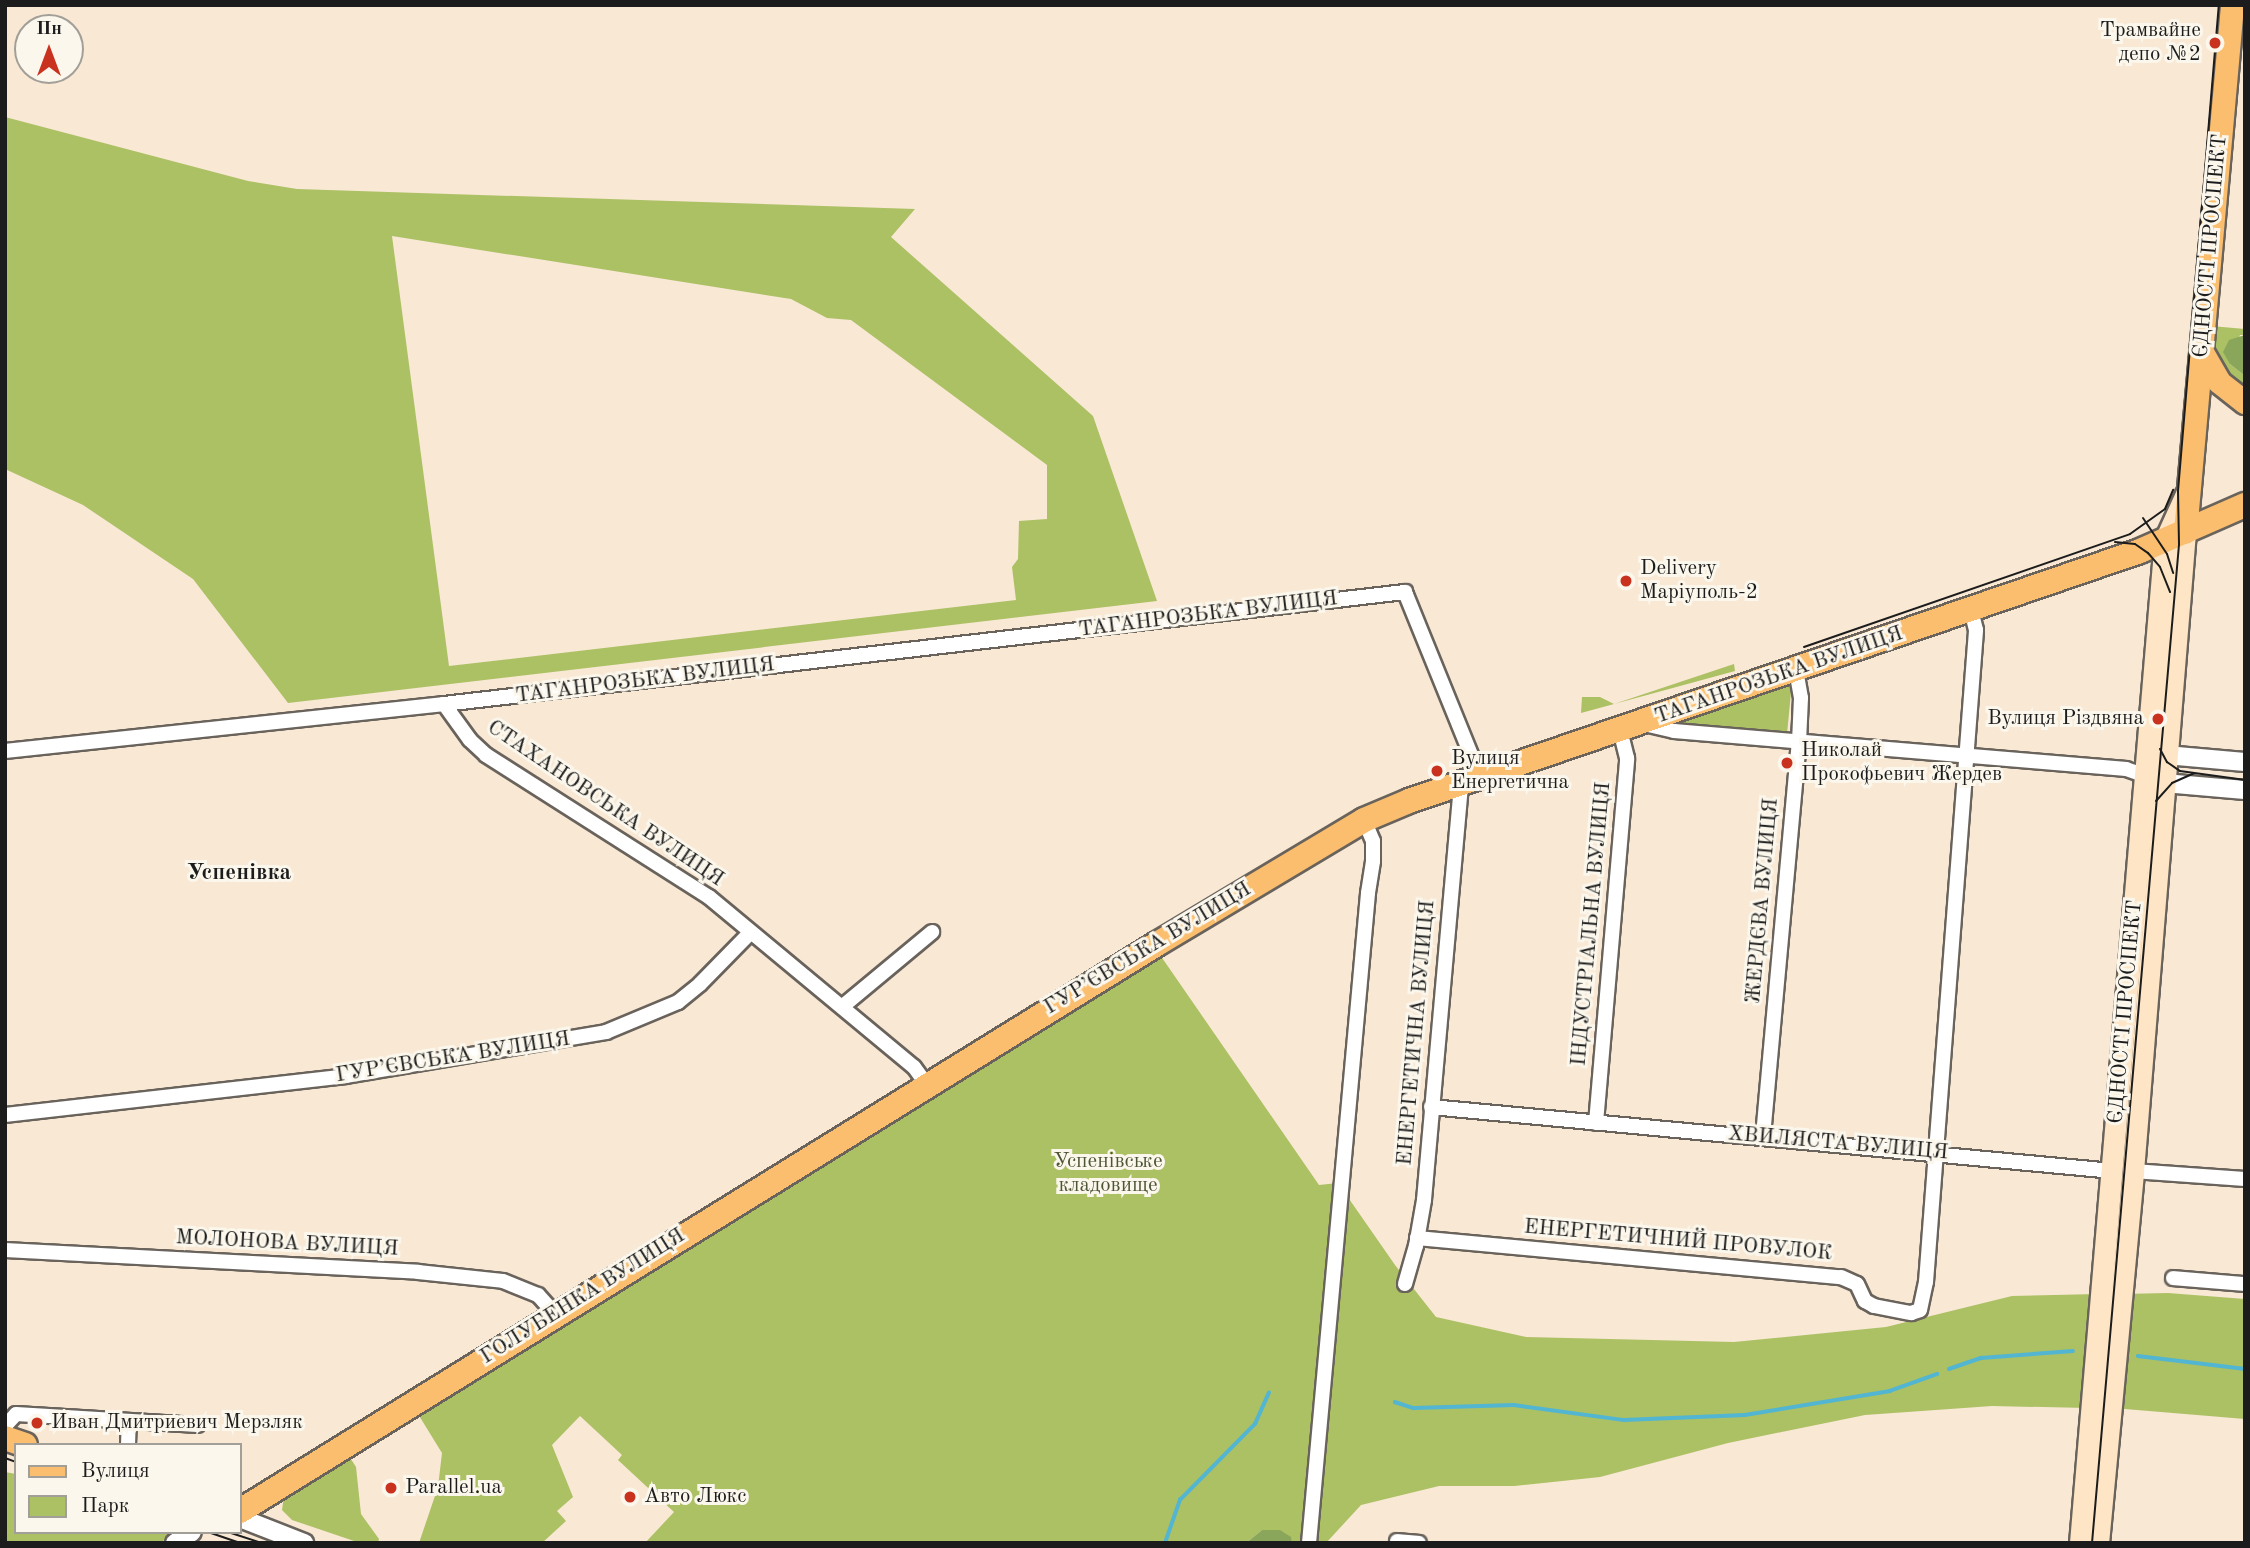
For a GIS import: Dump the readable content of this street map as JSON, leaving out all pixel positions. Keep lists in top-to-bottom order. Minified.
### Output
{"streets":{"highway":["ТАГАНРОЗЬКА ВУЛИЦЯ","ГУР’ЄВСЬКА ВУЛИЦЯ","ГОЛУБЕНКА ВУЛИЦЯ"],"main road":["ЄДНОСТІ ПРОСПЕКТ"],"street":["СТАХАНОВСЬКА ВУЛИЦЯ","ЖЕРДЄВА ВУЛИЦЯ","ІНДУСТРІАЛЬНА ВУЛИЦЯ","ЕНЕРГЕТИЧНА ВУЛИЦЯ","ХВИЛЯСТА ВУЛИЦЯ","ЕНЕРГЕТИЧНИЙ ПРОВУЛОК","МОЛОНОВА ВУЛИЦЯ"]},"crossings":[["ЄДНОСТІ ПРОСПЕКТ","ТАГАНРОЗЬКА ВУЛИЦЯ"],["ЄДНОСТІ ПРОСПЕКТ","ХВИЛЯСТА ВУЛИЦЯ"],["ТАГАНРОЗЬКА ВУЛИЦЯ","СТАХАНОВСЬКА ВУЛИЦЯ"],["ТАГАНРОЗЬКА ВУЛИЦЯ","ЖЕРДЄВА ВУЛИЦЯ"],["ТАГАНРОЗЬКА ВУЛИЦЯ","ІНДУСТРІАЛЬНА ВУЛИЦЯ"],["ТАГАНРОЗЬКА ВУЛИЦЯ","ГУР’ЄВСЬКА ВУЛИЦЯ"],["ТАГАНРОЗЬКА ВУЛИЦЯ","ЕНЕРГЕТИЧНА ВУЛИЦЯ"],["СТАХАНОВСЬКА ВУЛИЦЯ","ГУР’ЄВСЬКА ВУЛИЦЯ"],["ЖЕРДЄВА ВУЛИЦЯ","ХВИЛЯСТА ВУЛИЦЯ"],["ІНДУСТРІАЛЬНА ВУЛИЦЯ","ХВИЛЯСТА ВУЛИЦЯ"],["ГУР’ЄВСЬКА ВУЛИЦЯ","ЕНЕРГЕТИЧНА ВУЛИЦЯ"],["ГУР’ЄВСЬКА ВУЛИЦЯ","ГОЛУБЕНКА ВУЛИЦЯ"],["ЕНЕРГЕТИЧНА ВУЛИЦЯ","ХВИЛЯСТА ВУЛИЦЯ"],["ЕНЕРГЕТИЧНА ВУЛИЦЯ","ЕНЕРГЕТИЧНИЙ ПРОВУЛОК"],["ХВИЛЯСТА ВУЛИЦЯ","ЕНЕРГЕТИЧНИЙ ПРОВУЛОК"],["МОЛОНОВА ВУЛИЦЯ","ГОЛУБЕНКА ВУЛИЦЯ"]],"districts":["Успенівка"],"parks":["Успенівське кладовище"],"places":["Трамвайне депо №2","Delivery Марiуполь-2","Вулиця Різдвяна","Николай Прокофьевич Жердев","Вулиця Енергетична","Иван Дмитриевич Мерзляк","Parallel.ua","Авто Люкс"],"legend":["Вулиця","Парк"],"north":"top"}
